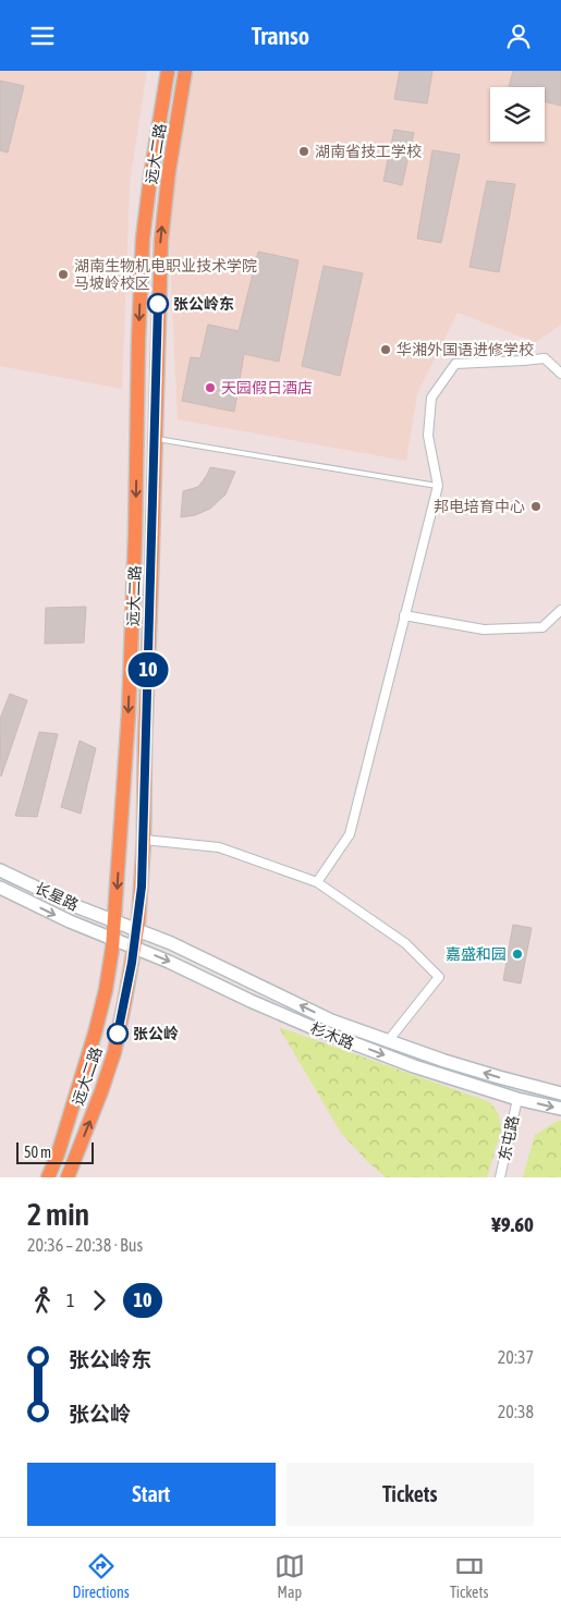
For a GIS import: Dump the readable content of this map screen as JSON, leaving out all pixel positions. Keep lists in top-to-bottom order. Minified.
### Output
{"streets":{"main road":["远大二路","长星路","杉木路"],"street":["东屯路"]},"crossings":[["远大二路","长星路"],["远大二路","杉木路"],["长星路","杉木路"],["杉木路","东屯路"]],"places":["湖南省技工学校","湖南生物机电职业技术学院 马坡岭校区","张公岭东","华湘外国语进修学校","天园假日酒店","邦电培育中心","嘉盛和园","张公岭"],"lines":["bus line 10"],"scale_bar":"50 m","page":{"header":"Transo","on_map":"10","scale":"50 m","heading":["2 min","20:36 – 20:38 · Bus","¥9.60"],"legs":["1","10"],"list":[{"name":"张公岭东","value":"20:37"},{"name":"张公岭","value":"20:38"}],"buttons":["Start","Tickets"],"tabs":["Directions","Map","Tickets"]}}
